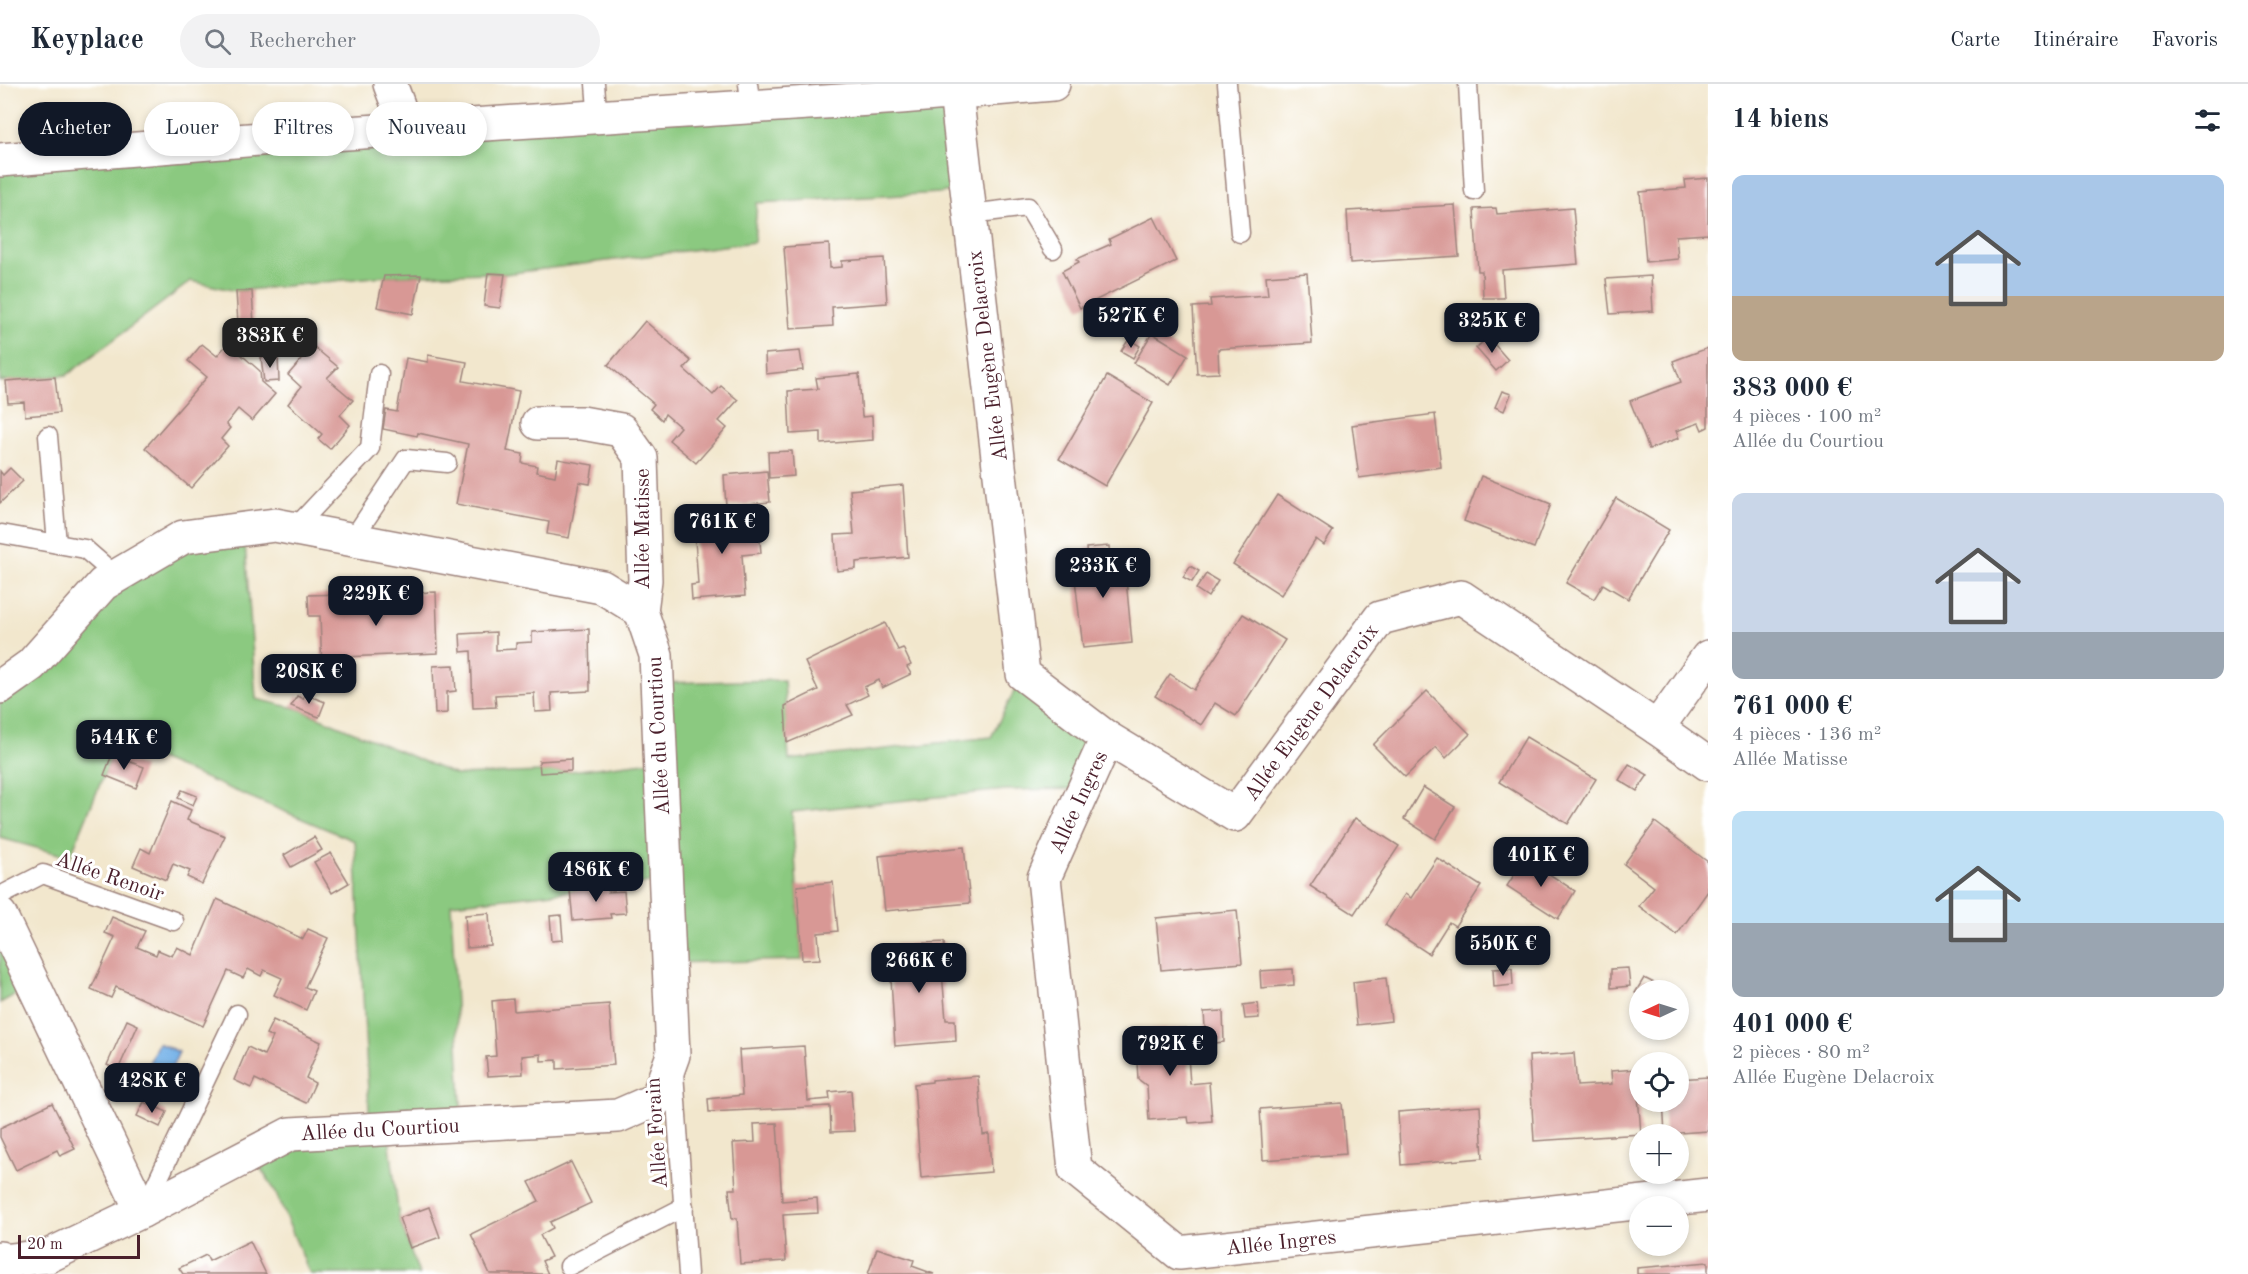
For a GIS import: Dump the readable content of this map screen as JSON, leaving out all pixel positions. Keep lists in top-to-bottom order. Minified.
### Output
{"streets":{"street":["Allée Eugène Delacroix","Allée Matisse","Allée du Courtiou","Allée Ingres"],"lane":["Allée Renoir","Allée Forain"]},"crossings":[["Allée Eugène Delacroix","Allée Ingres"],["Allée Matisse","Allée du Courtiou"],["Allée du Courtiou","Allée Forain"]],"scale_bar":"20 m","north":"left","page":{"header":"Keyplace","search":"Rechercher","nav":["Carte","Itinéraire","Favoris"],"heading":"14 biens","chip":["Acheter","Louer","Filtres","Nouveau"],"list":[{"name":"383 000 €","note":"4 pièces · 100 m² · Allée du Courtiou"},{"name":"761 000 €","note":"4 pièces · 136 m² · Allée Matisse"},{"name":"401 000 €","note":"2 pièces · 80 m² · Allée Eugène Delacroix"}],"price":["527K €","325K €","383K €","761K €","233K €","229K €","208K €","544K €","401K €","486K €","550K €","266K €","792K €","428K €"],"map_buttons":["+","−"],"scale":"20 m"}}
